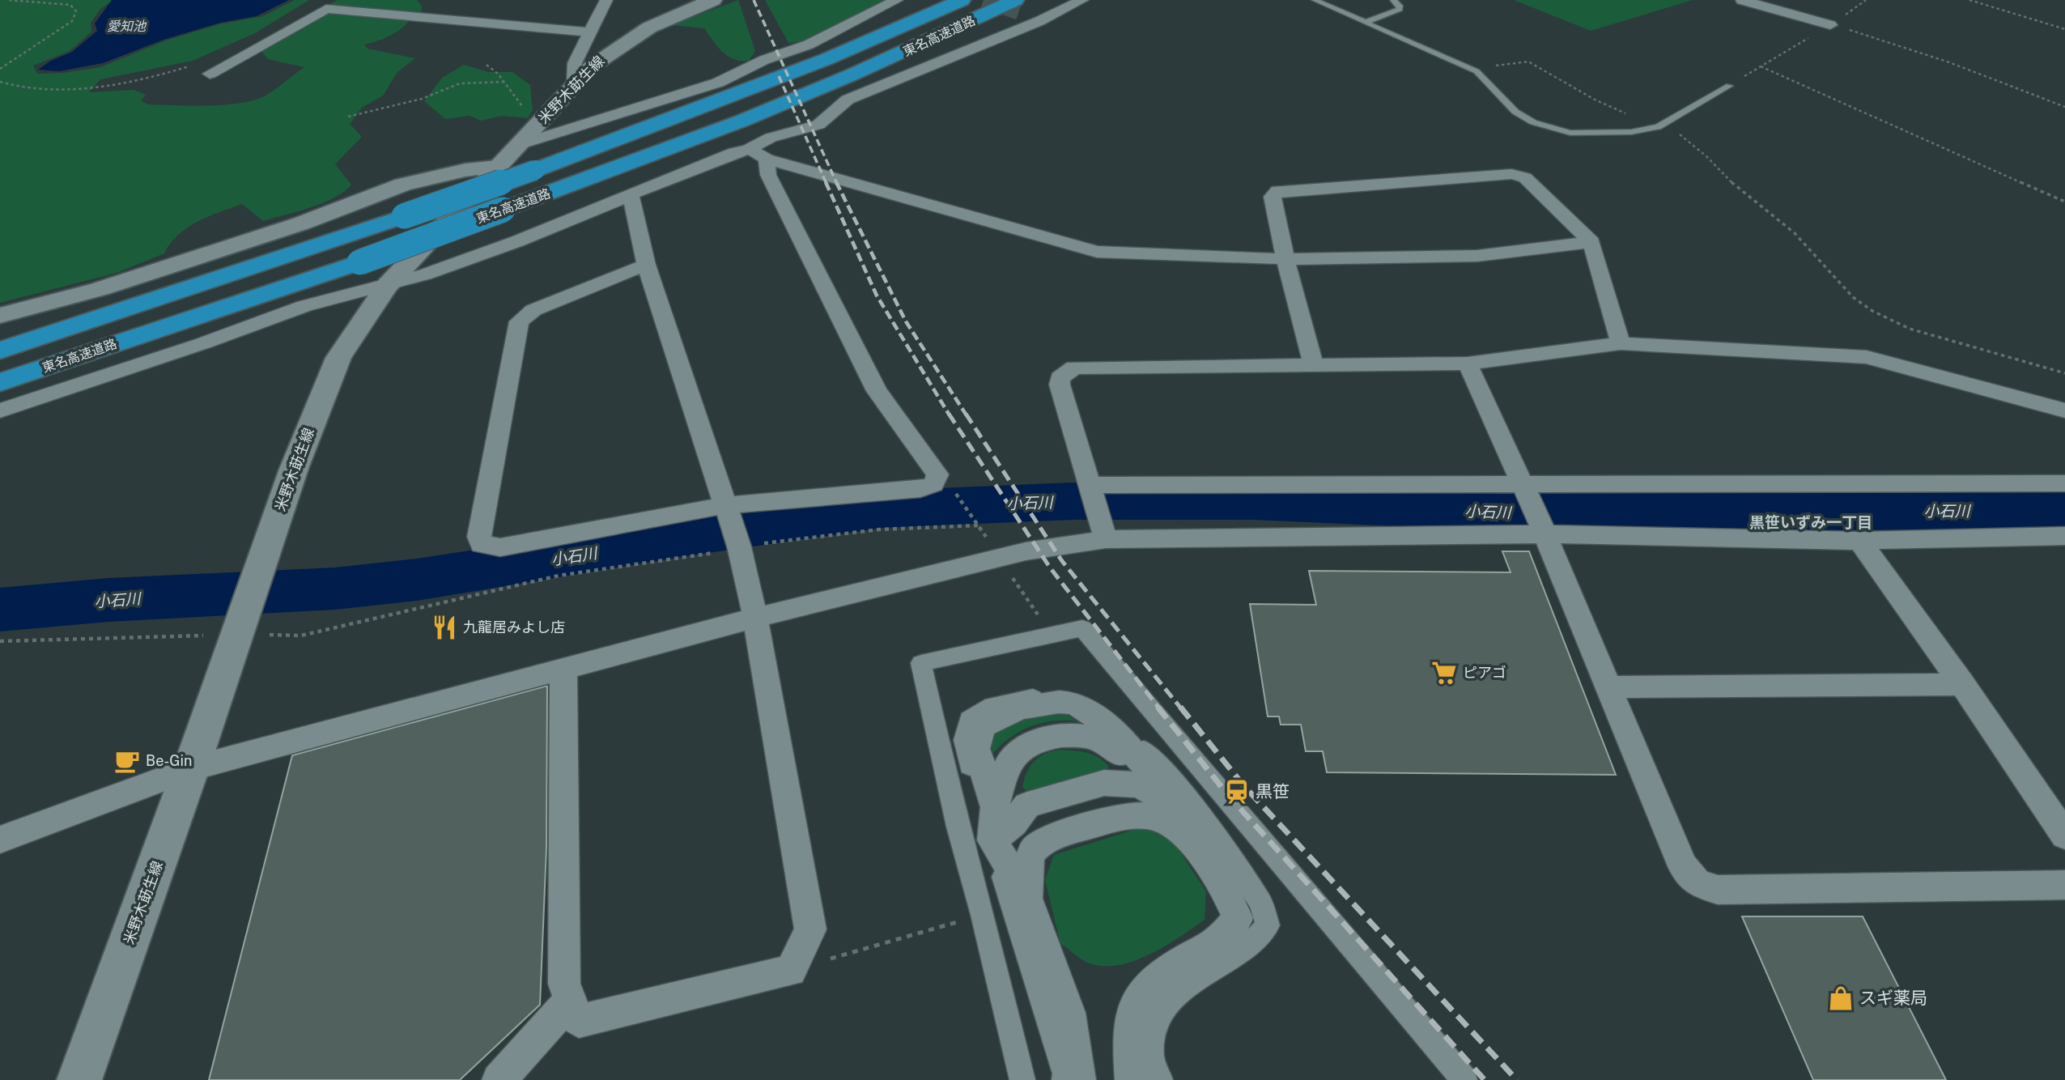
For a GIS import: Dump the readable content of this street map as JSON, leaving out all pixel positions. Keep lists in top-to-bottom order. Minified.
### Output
{"streets":{"highway":["東名高速道路"],"main road":["米野木莇生線"]},"districts":["黒笹いずみ一丁目"],"water":["愛知池","小石川"],"places":{"restaurant":["九龍居みよし店"],"supermarket":["ピアゴ"],"cafe":["Be-Gin"],"station":["黒笹"],"shop":["スギ薬局"]}}
